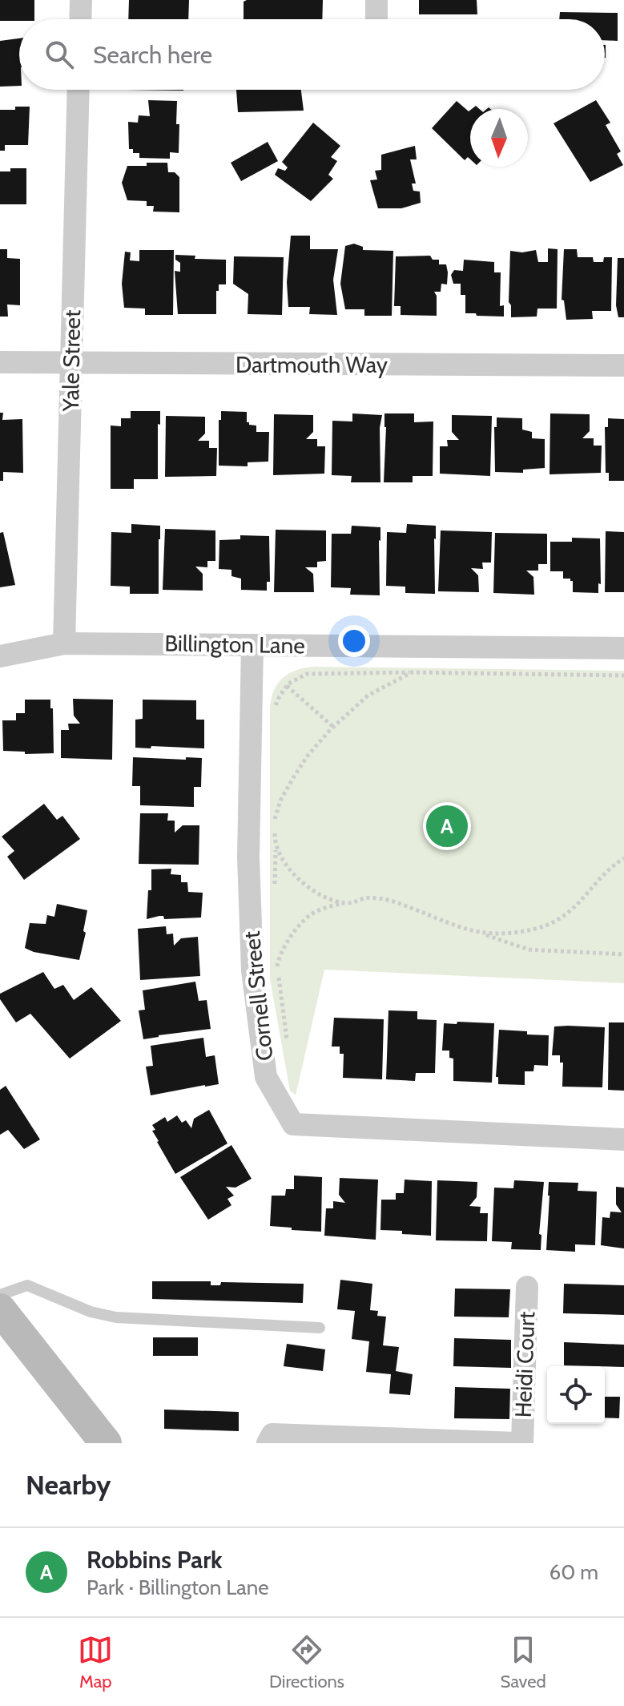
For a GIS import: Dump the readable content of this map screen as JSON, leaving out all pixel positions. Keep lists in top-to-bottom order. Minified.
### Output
{"streets":{"street":["Yale Street","Dartmouth Way","Billington Lane","Cornell Street","Heidi Court"]},"crossings":[["Yale Street","Dartmouth Way"],["Yale Street","Billington Lane"],["Billington Lane","Cornell Street"]],"north":"bottom","page":{"search":"Search here","pins":"A","heading":"Nearby","list":[{"mark":"A","name":"Robbins Park","note":"Park · Billington Lane","value":"60 m"}],"nav":["Map","Directions","Saved"]}}
